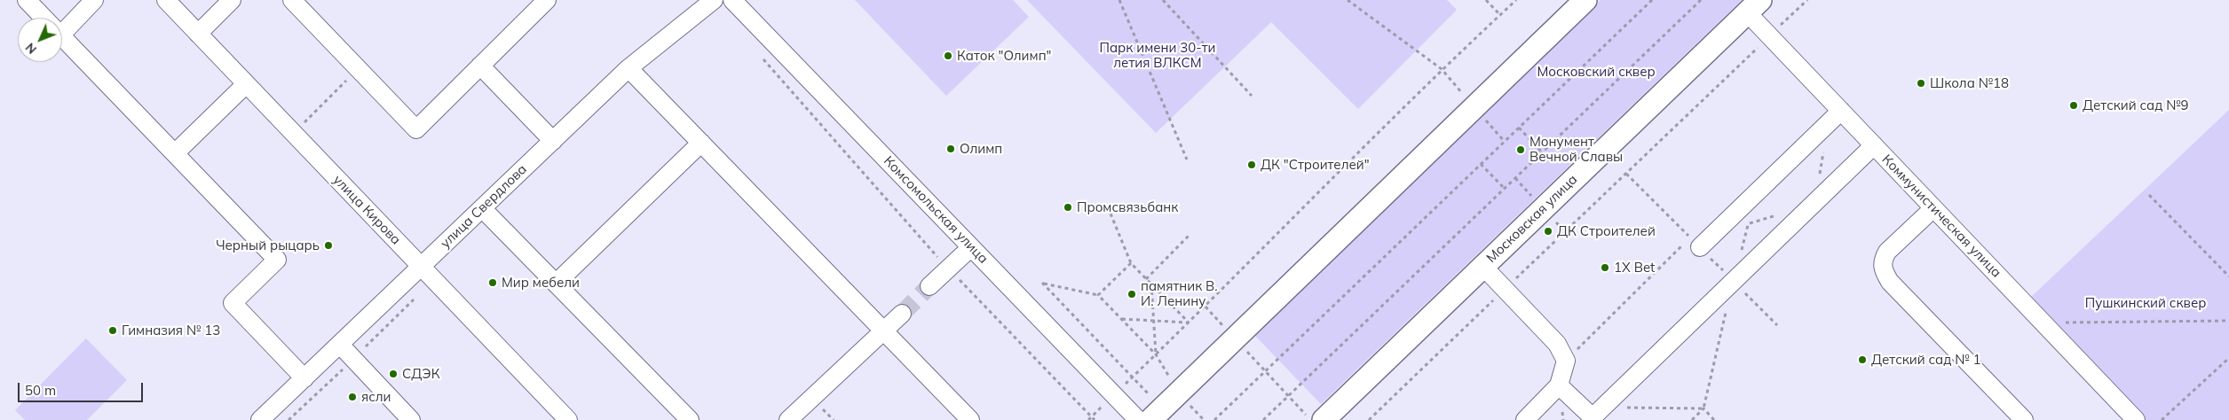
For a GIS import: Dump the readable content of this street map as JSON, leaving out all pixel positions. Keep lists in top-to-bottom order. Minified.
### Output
{"streets":{"main road":["Московская улица"],"street":["улица Свердлова","улица Кирова","Комсомольская улица","Коммунистическая улица"]},"crossings":[["улица Свердлова","улица Кирова"],["Коммунистическая улица","Московская улица"]],"parks":["Парк имени 30-ти летия ВЛКСМ","Московский сквер","Пушкинский сквер"],"places":["Каток \"Олимп\"","Школа №18","Детский сад №9","Олимп","Монумент Вечной Славы","ДК \"Строителей\"","Промсвязьбанк","ДК Строителей","Черный рыцарь","1X Bet","Мир мебели","памятник В. И. Ленину","Гимназия № 13","Детский сад № 1","СДЭК","ясли"],"scale_bar":"50 m","north":"bottom left"}
